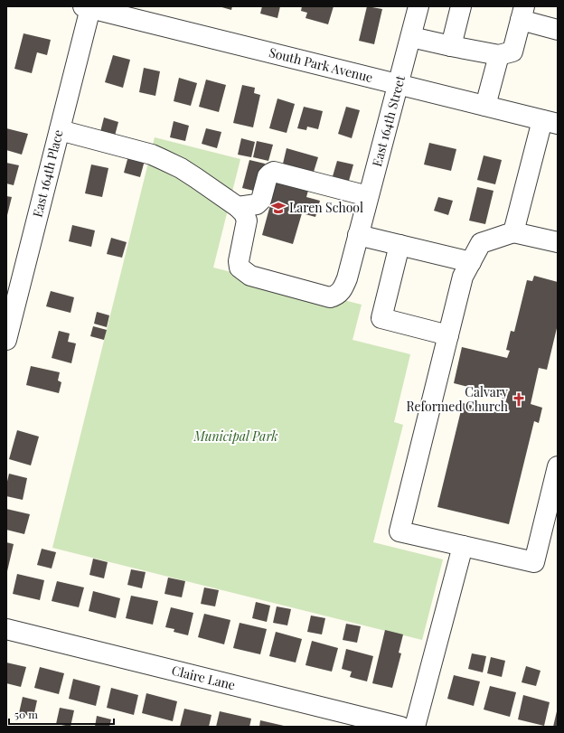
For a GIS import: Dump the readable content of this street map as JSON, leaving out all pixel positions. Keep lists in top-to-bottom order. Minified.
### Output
{"streets":{"street":["South Park Avenue","East 164th Street","East 164th Place","Claire Lane"]},"crossings":[["South Park Avenue","East 164th Street"],["South Park Avenue","East 164th Place"]],"parks":["Municipal Park"],"places":{"school or university":["Laren School"],"church":["Calvary Reformed Church"]},"scale_bar":"50 m"}
